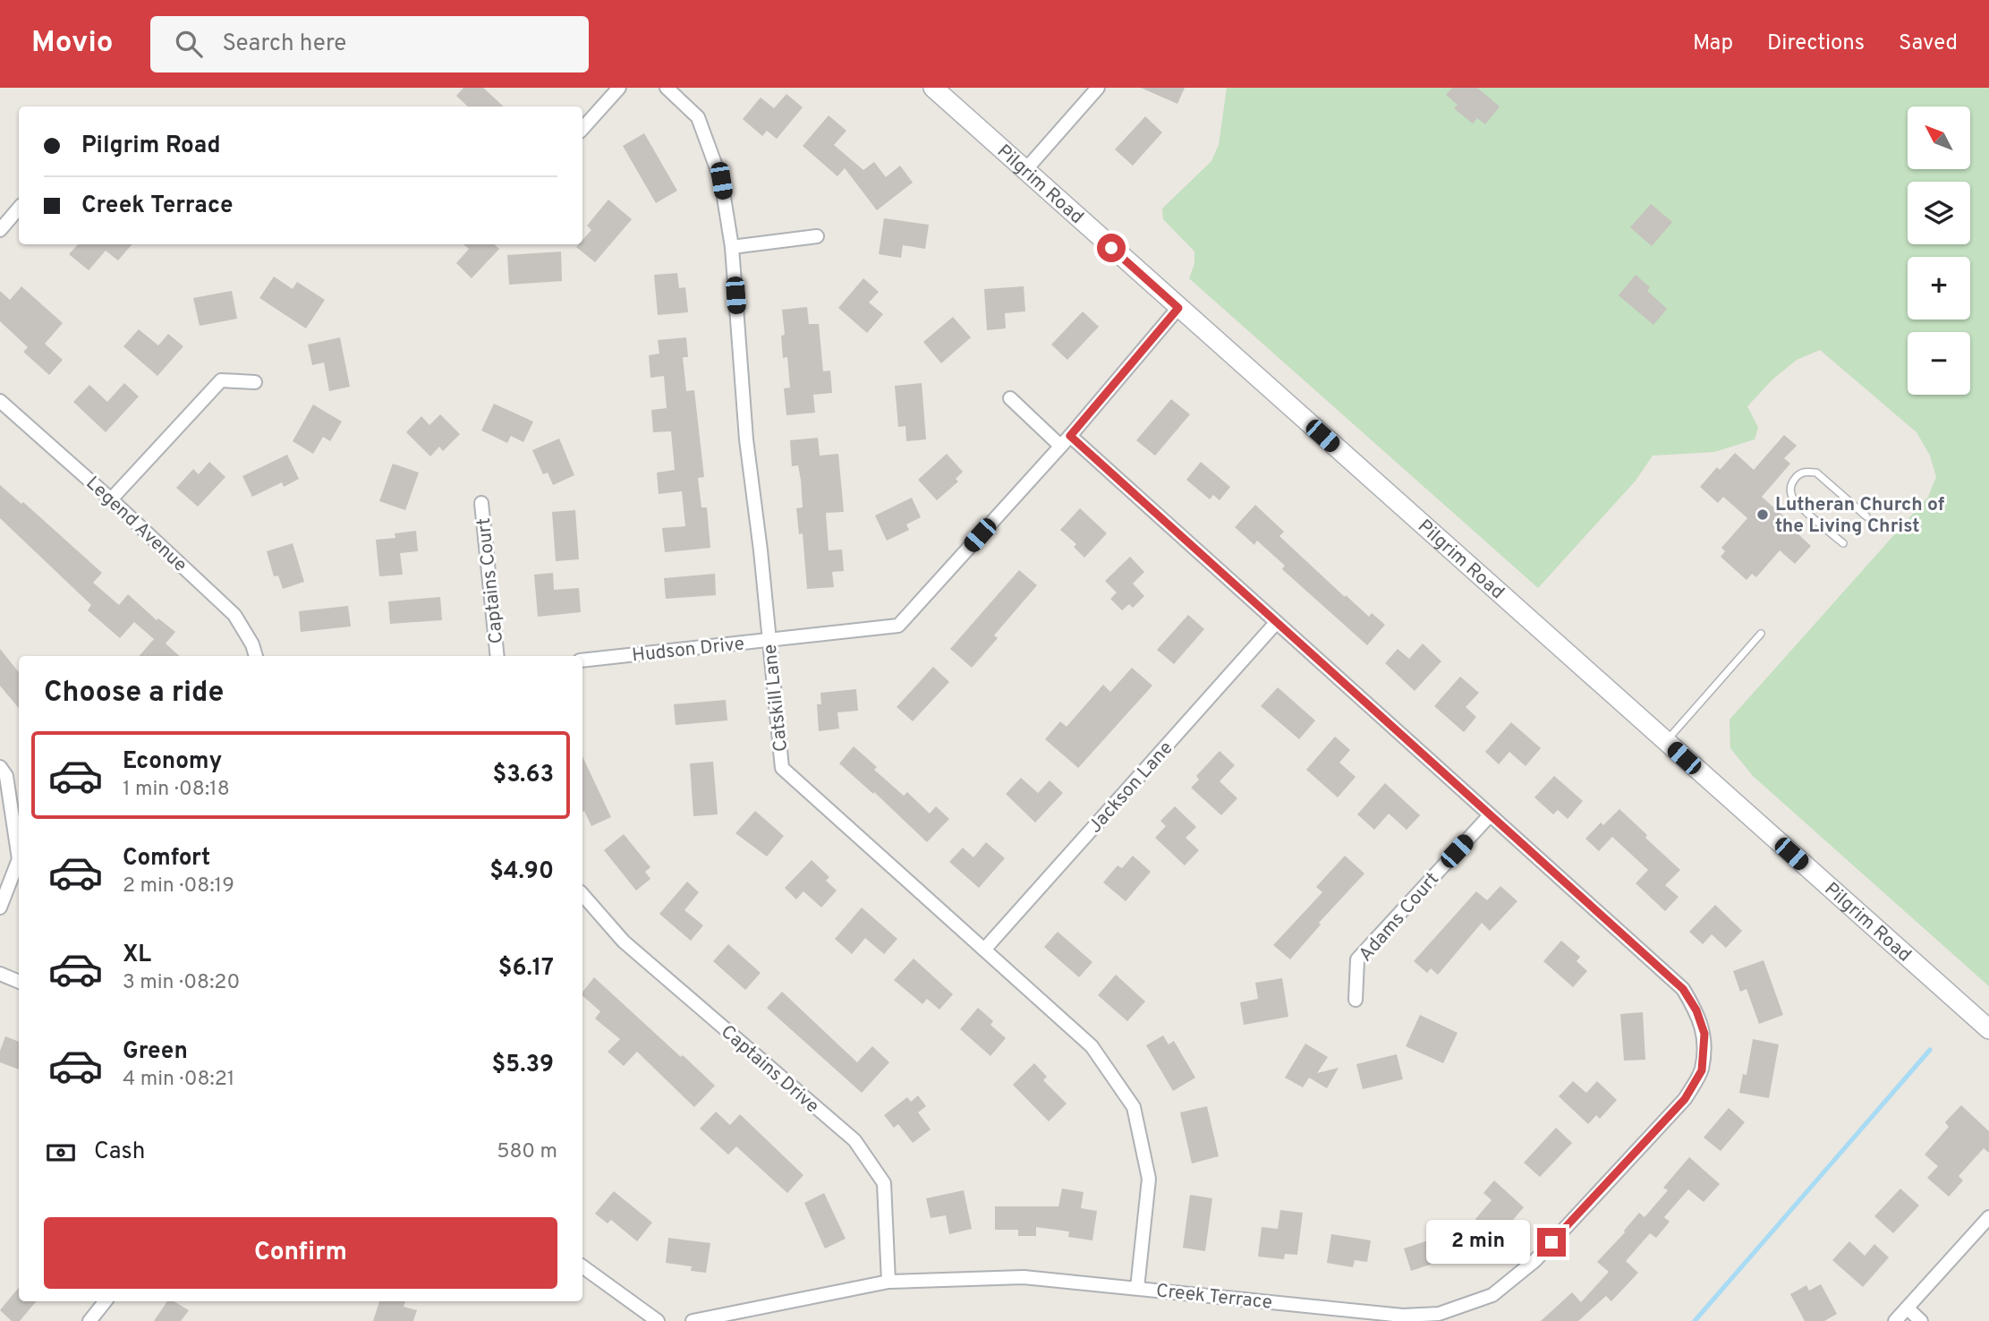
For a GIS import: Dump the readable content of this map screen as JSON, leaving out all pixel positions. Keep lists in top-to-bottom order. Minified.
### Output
{"streets":{"street":["Pilgrim Road","Legend Avenue","Captains Court","Hudson Drive","Catskill Lane","Jackson Lane","Adams Court","Captains Drive","Creek Terrace"]},"crossings":[["Pilgrim Road","Hudson Drive"],["Hudson Drive","Catskill Lane"],["Hudson Drive","Creek Terrace"],["Catskill Lane","Jackson Lane"],["Catskill Lane","Creek Terrace"],["Jackson Lane","Creek Terrace"],["Adams Court","Creek Terrace"],["Captains Drive","Creek Terrace"]],"places":["Lutheran Church of the Living Christ"],"north":"top left","page":{"header":"Movio","search":"Search here","nav":["Map","Directions","Saved"],"map_buttons":["+","−"],"banner":["Pilgrim Road","Creek Terrace"],"heading":"Choose a ride","list":[{"name":"Economy","note":"1 min · 08:18","value":"$3.63"},{"name":"Comfort","note":"2 min · 08:19","value":"$4.90"},{"name":"XL","note":"3 min · 08:20","value":"$6.17"},{"name":"Green","note":"4 min · 08:21","value":"$5.39"}],"pay":["Cash","580 m"],"buttons":"Confirm","bubble":"2 min"}}
